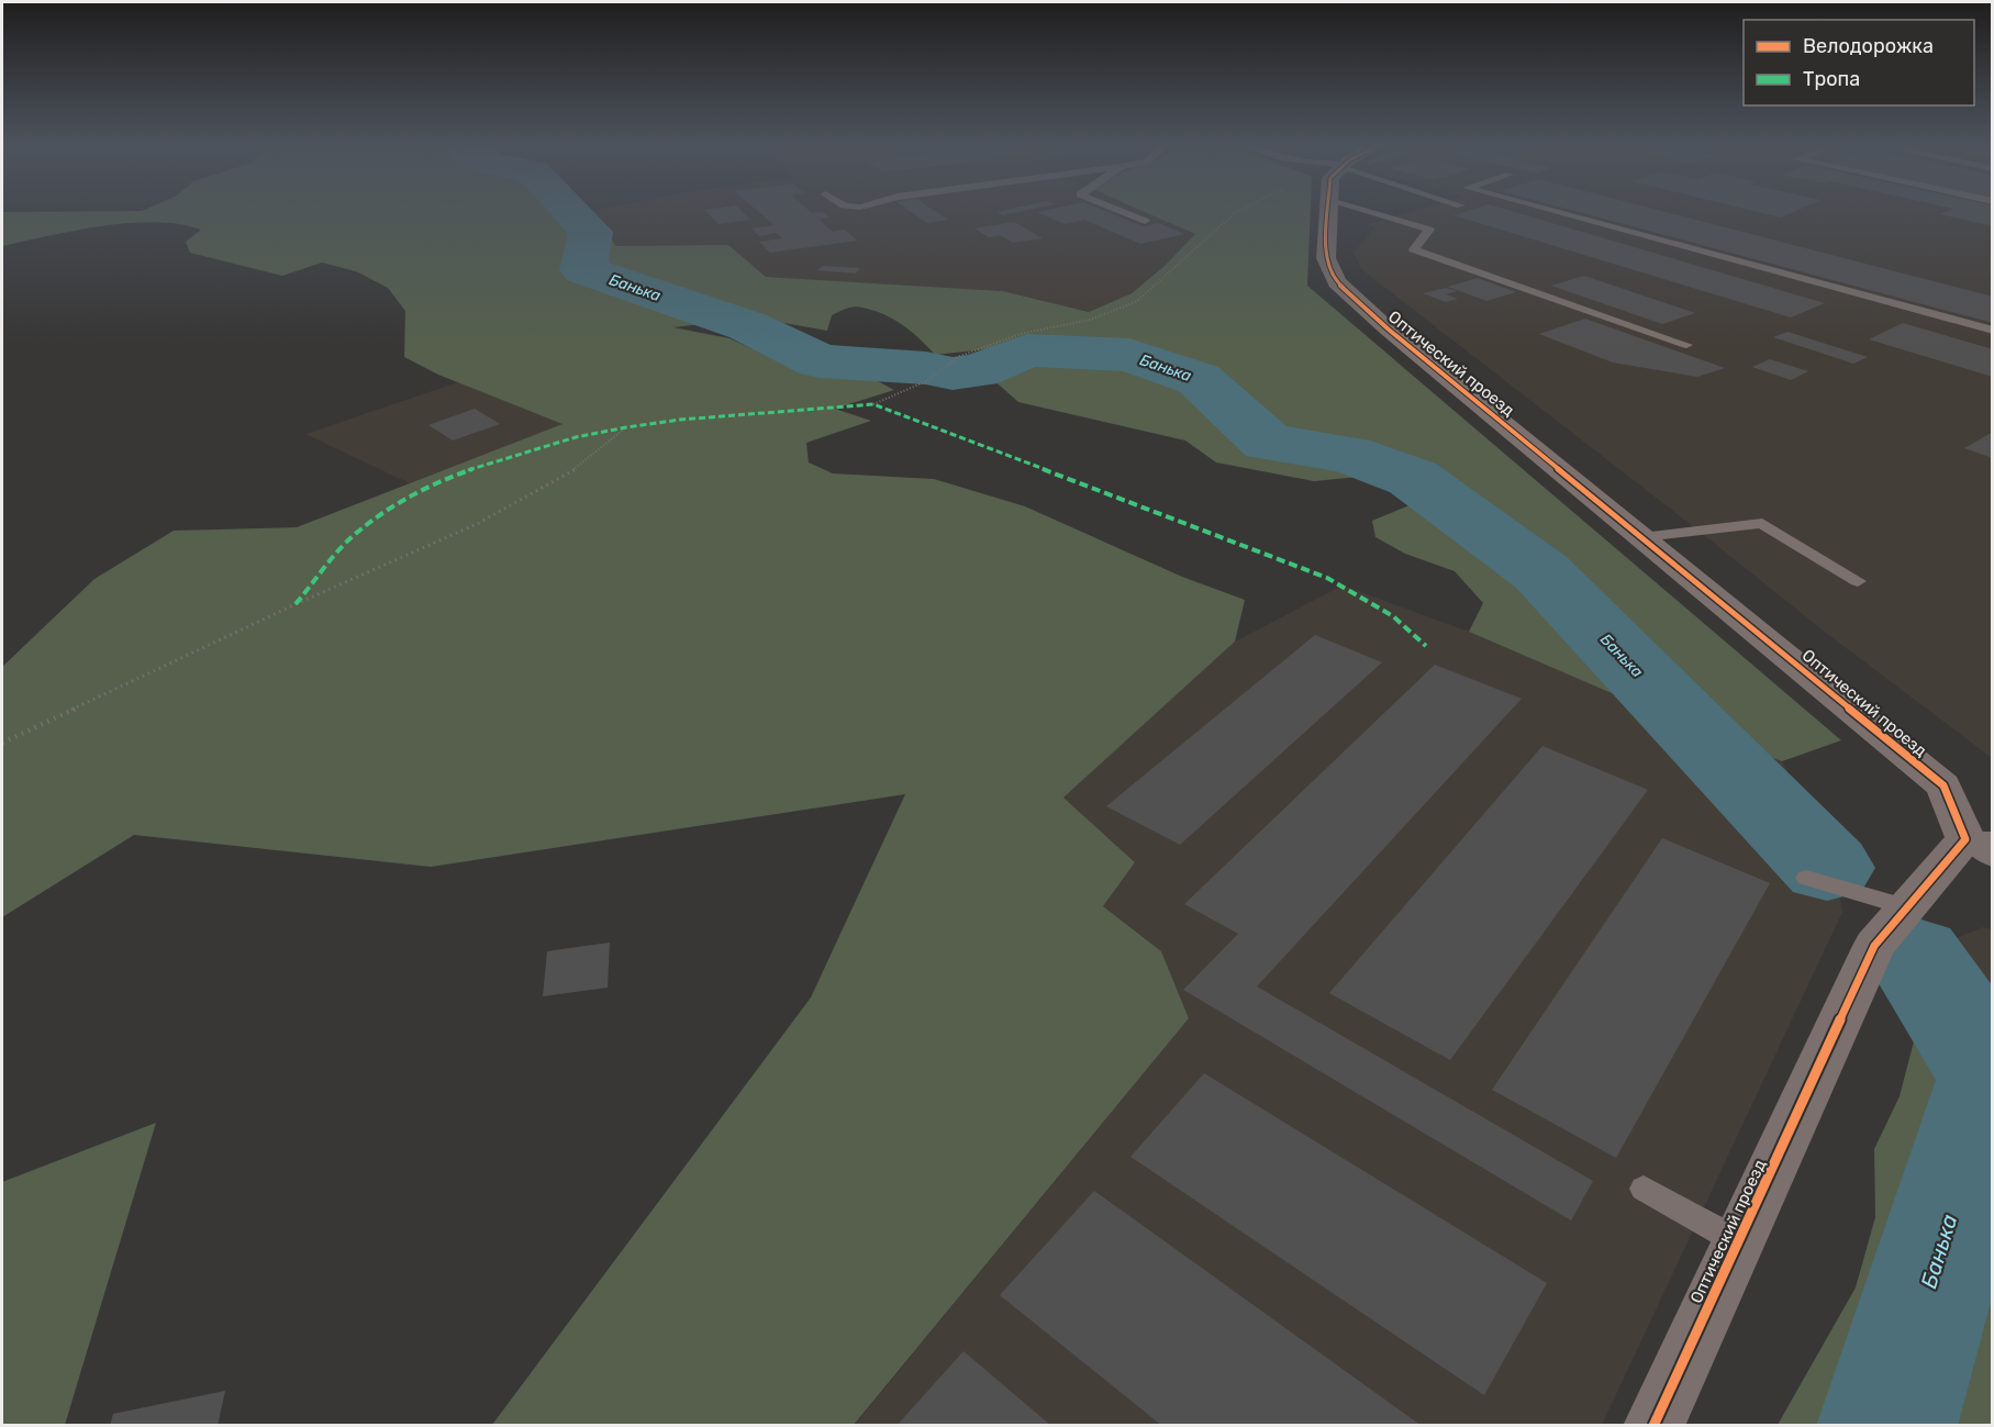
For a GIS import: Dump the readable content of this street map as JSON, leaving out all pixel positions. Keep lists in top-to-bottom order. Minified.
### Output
{"streets":{"street":["Оптический проезд"]},"water":["Банька"],"legend":["Велодорожка","Тропа"]}
